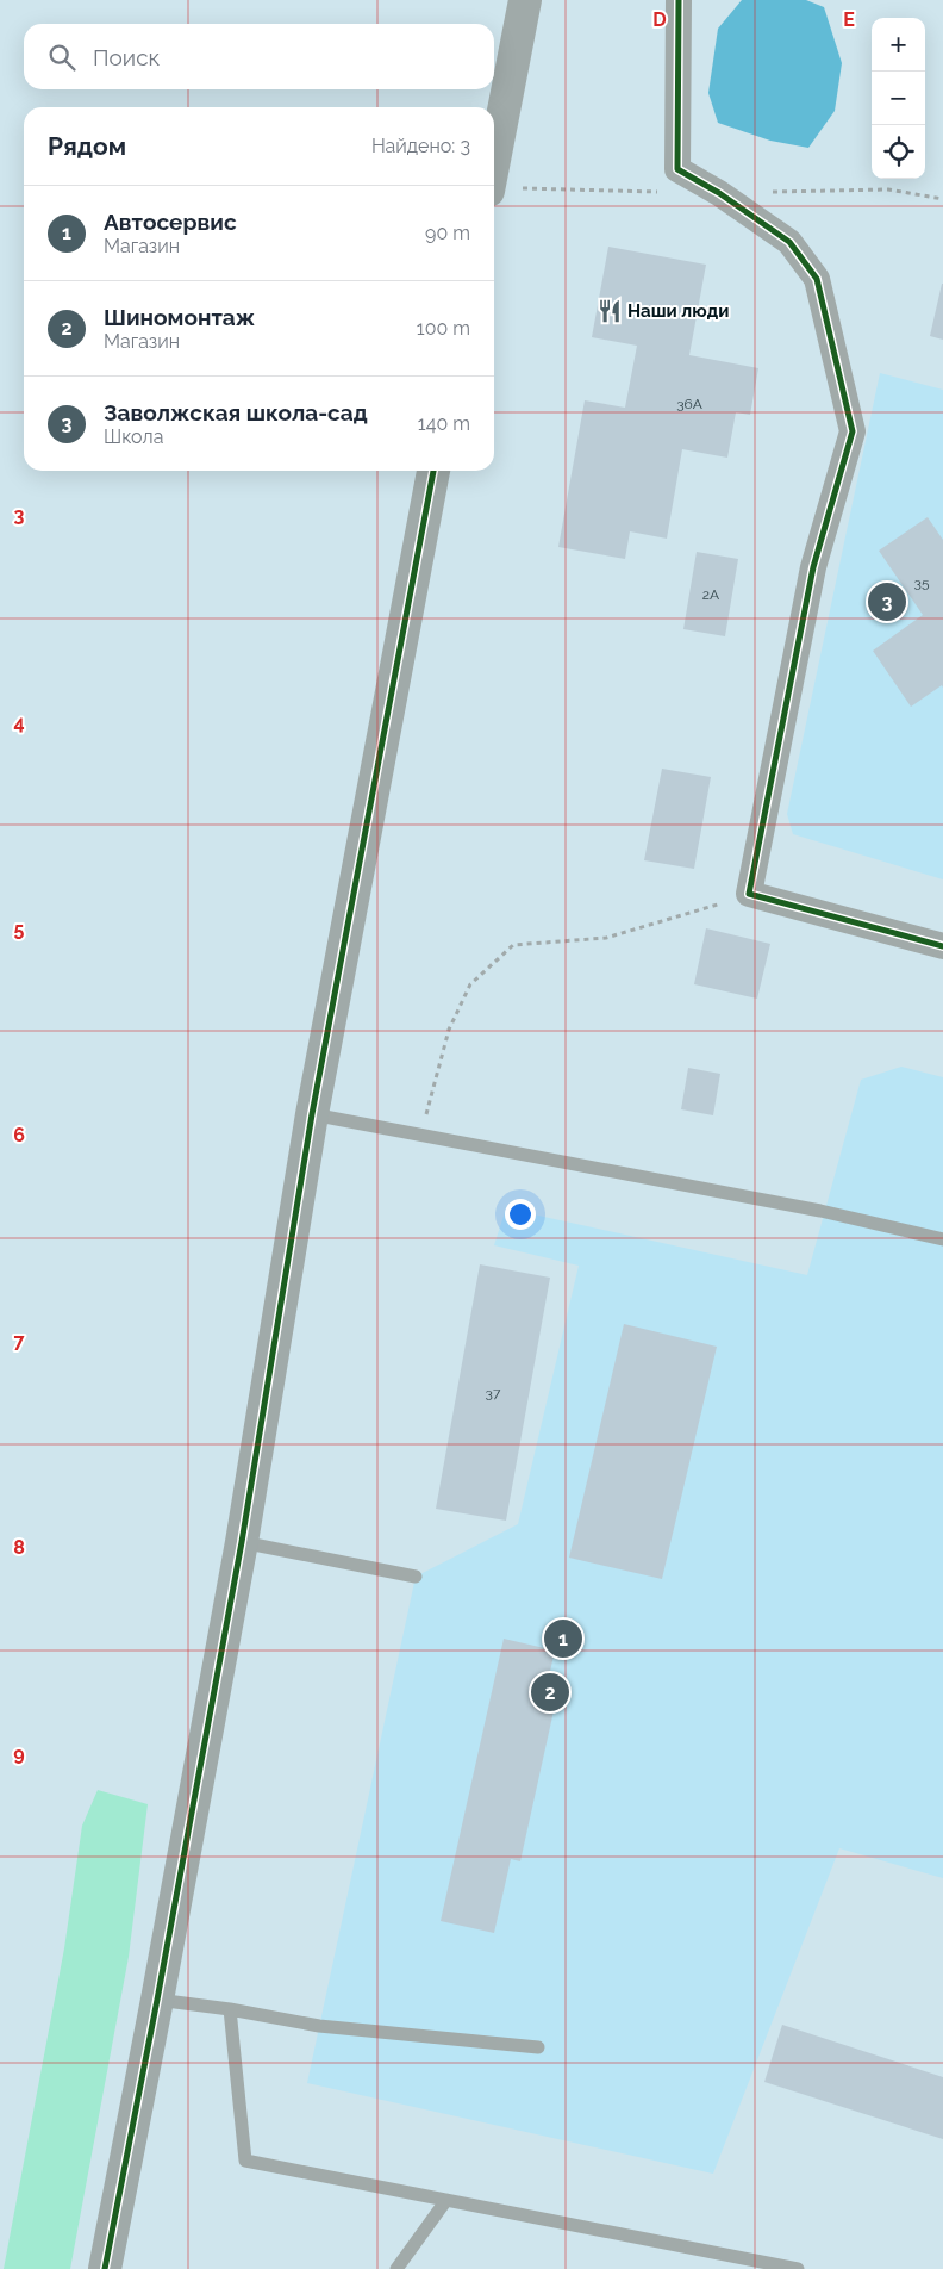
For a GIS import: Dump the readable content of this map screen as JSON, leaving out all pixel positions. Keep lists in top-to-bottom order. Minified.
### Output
{"places":{"restaurant":["Наши люди"]},"house_numbers":["36А","35","2А","37"],"page":{"map_buttons":["+","−"],"search":"Поиск","heading":["Рядом","Найдено: 3"],"list":[{"mark":"1","name":"Автосервис","note":"Магазин","value":"90 m"},{"mark":"2","name":"Шиномонтаж","note":"Магазин","value":"100 m"},{"mark":"3","name":"Заволжская школа-сад","note":"Школа","value":"140 m"}],"pins":["3","1","2"]},"grid":{"columns":["D","E"],"rows":["3","4","5","6","7","8","9"]}}
